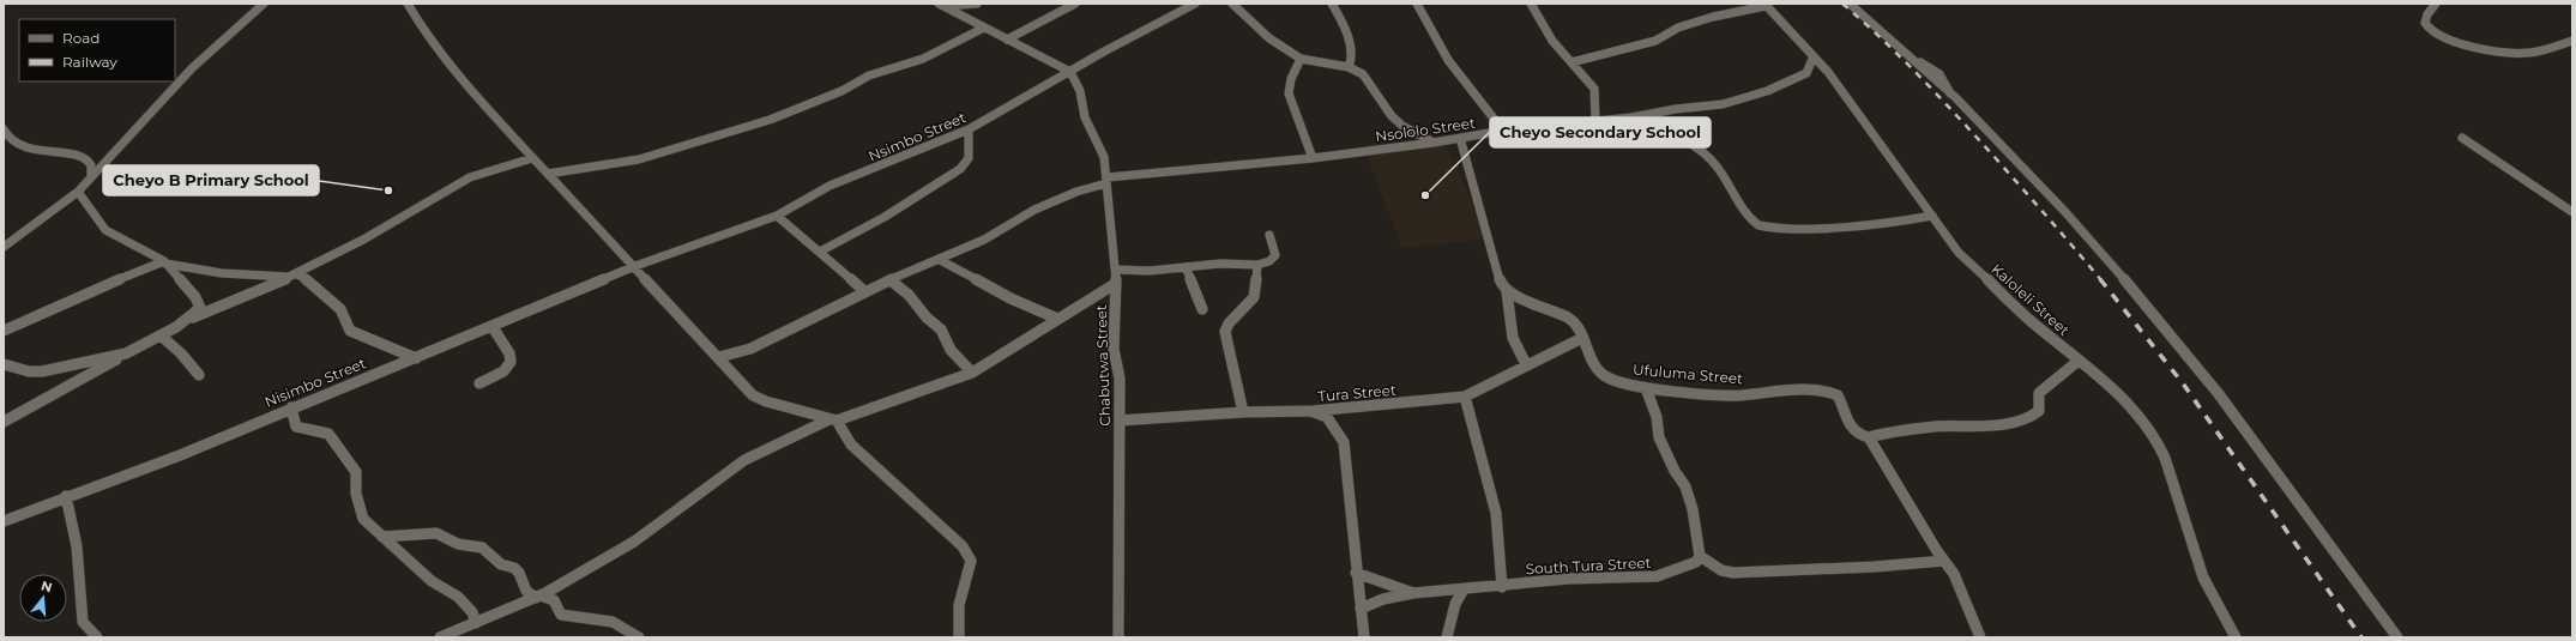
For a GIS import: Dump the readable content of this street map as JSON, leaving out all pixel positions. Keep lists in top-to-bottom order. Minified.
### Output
{"streets":{"street":["Nsololo Street","Nsimbo Street","Kaloleli Street","Chabutwa Street","Ufuluma Street","Nisimbo Street","Tura Street","South Tura Street"]},"crossings":[["Nsololo Street","Kaloleli Street"],["Nsololo Street","Chabutwa Street"],["Nsimbo Street","Chabutwa Street"],["Nsimbo Street","Nisimbo Street"],["Chabutwa Street","Tura Street"],["Ufuluma Street","Tura Street"]],"places":["Cheyo B Primary School","Cheyo Secondary School"],"legend":["Road","Railway"],"north":"top"}
